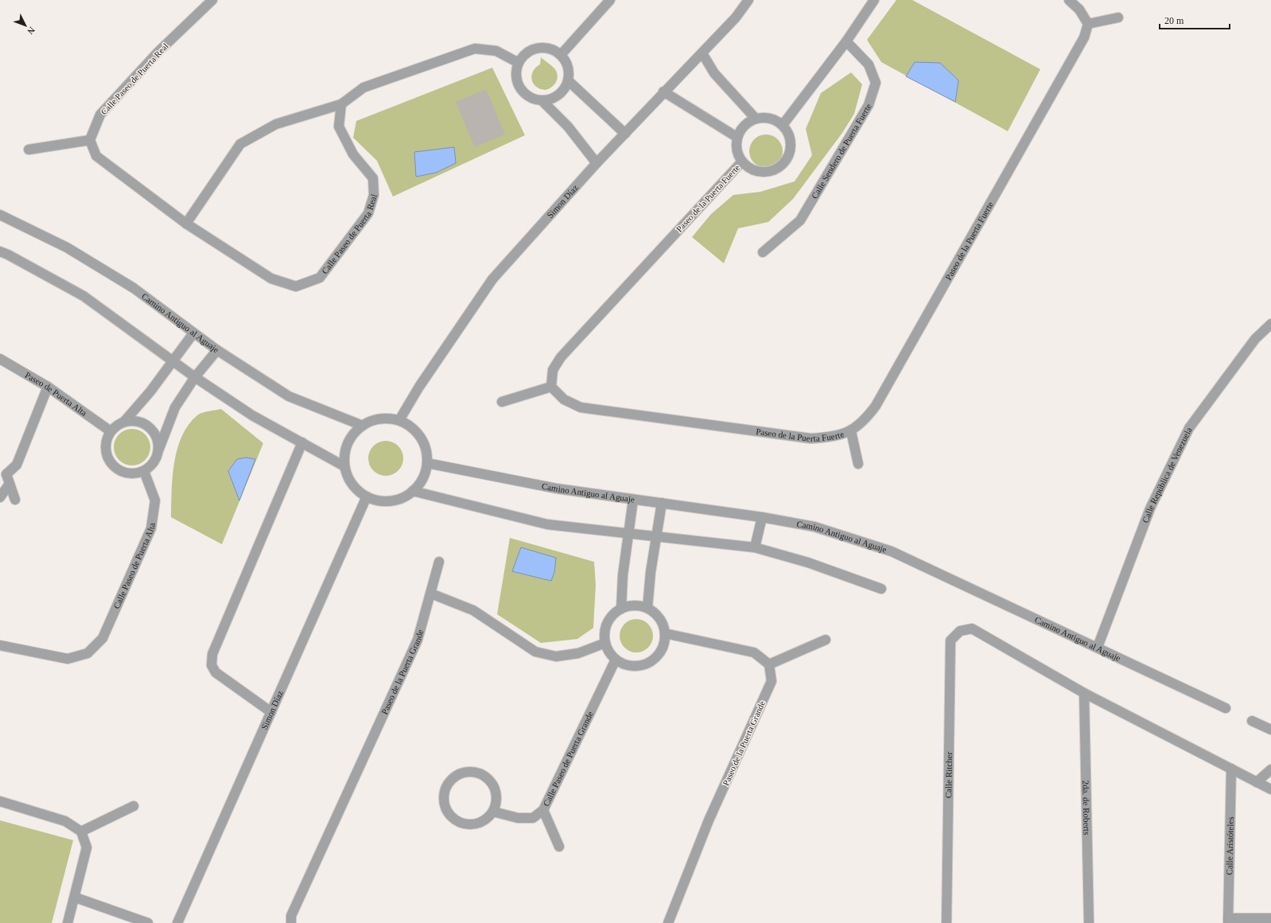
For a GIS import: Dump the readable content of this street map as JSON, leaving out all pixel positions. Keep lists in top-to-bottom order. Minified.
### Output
{"streets":{"street":["Calle Paseo de Puerta Real","Calle Sendero de Puerta Fuerte","Paseo de la Puerta Fuerte","Simon Díaz","Camino Antiguo al Aguaje","Paseo de Puerta Alta","Calle República de Venezuela","Calle Paseo de Puerta Alta","Paseo de la Puerta Grande","Calle Paseo de Puerta Grande","Calle Ritcher","2da. de Roberts","Calle Aristóteles"]},"crossings":[["Simon Díaz","Camino Antiguo al Aguaje"],["Camino Antiguo al Aguaje","Calle República de Venezuela"],["Paseo de Puerta Alta","Calle Paseo de Puerta Alta"],["Calle Ritcher","2da. de Roberts"]],"scale_bar":"20 m","north":"bottom right"}
